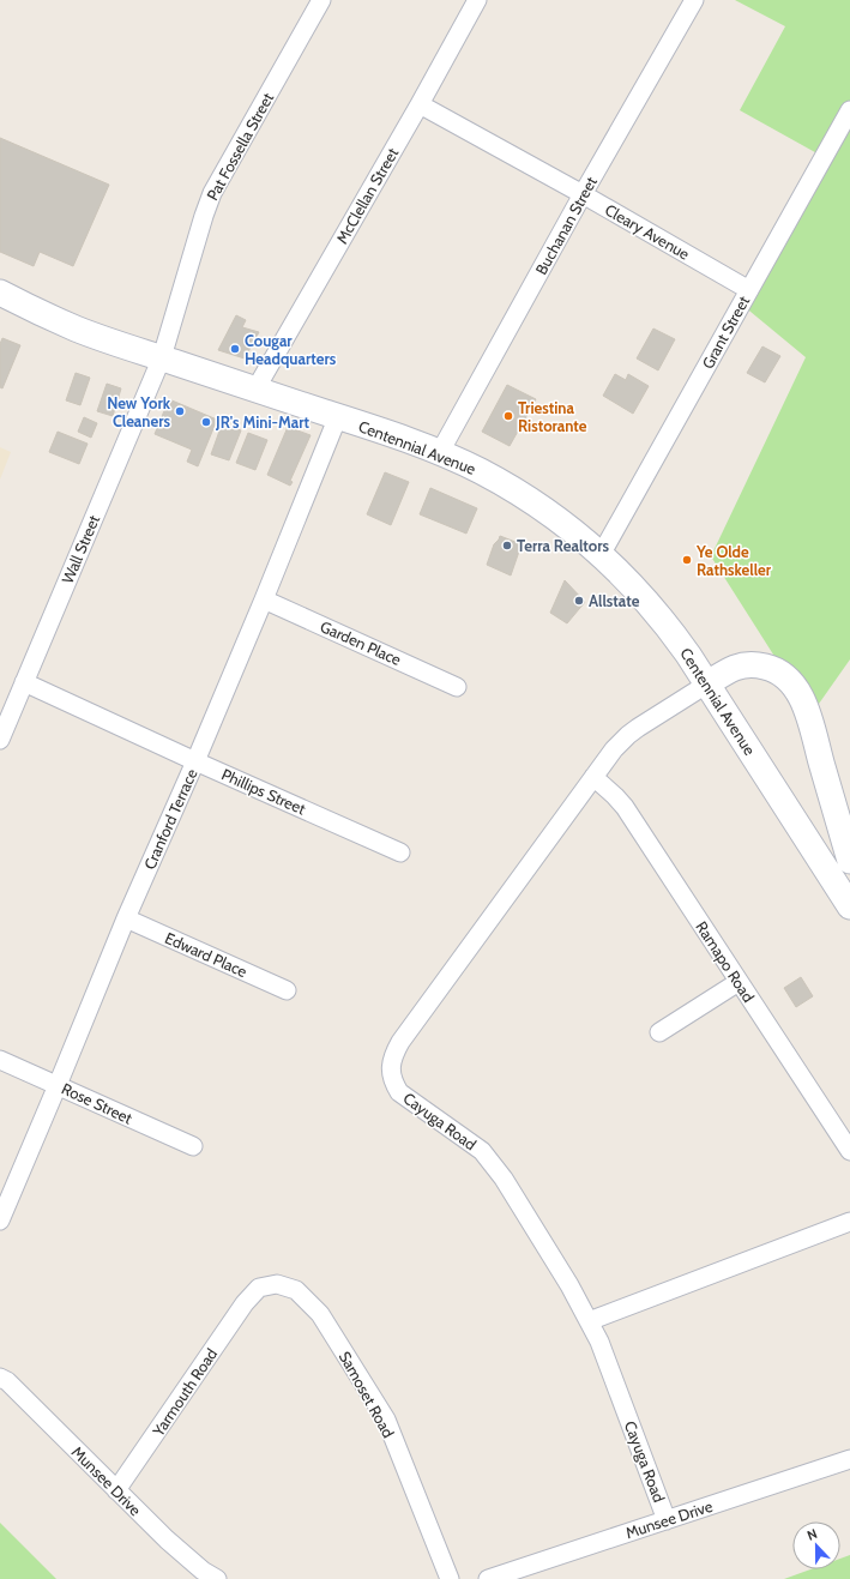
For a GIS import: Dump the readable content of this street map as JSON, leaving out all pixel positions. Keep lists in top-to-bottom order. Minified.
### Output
{"streets":{"street":["Pat Fossella Street","McClellan Street","Buchanan Street","Cleary Avenue","Grant Street","Centennial Avenue","Wall Street","Garden Place","Phillips Street","Cranford Terrace","Edward Place","Ramapo Road","Rose Street","Cayuga Road","Yarmouth Road","Samoset Road","Munsee Drive"]},"crossings":[["Pat Fossella Street","Centennial Avenue"],["Pat Fossella Street","Wall Street"],["McClellan Street","Cleary Avenue"],["McClellan Street","Centennial Avenue"],["Buchanan Street","Cleary Avenue"],["Buchanan Street","Centennial Avenue"],["Cleary Avenue","Grant Street"],["Grant Street","Centennial Avenue"],["Centennial Avenue","Wall Street"],["Centennial Avenue","Cranford Terrace"],["Centennial Avenue","Cayuga Road"],["Wall Street","Phillips Street"],["Garden Place","Cranford Terrace"],["Phillips Street","Cranford Terrace"],["Cranford Terrace","Edward Place"],["Cranford Terrace","Rose Street"],["Ramapo Road","Cayuga Road"],["Cayuga Road","Munsee Drive"],["Yarmouth Road","Samoset Road"],["Yarmouth Road","Munsee Drive"]],"places":["Cougar Headquarters","New York Cleaners","Triestina Ristorante","JR's Mini-Mart","Terra Realtors","Ye Olde Rathskeller","Allstate"],"north":"top"}
